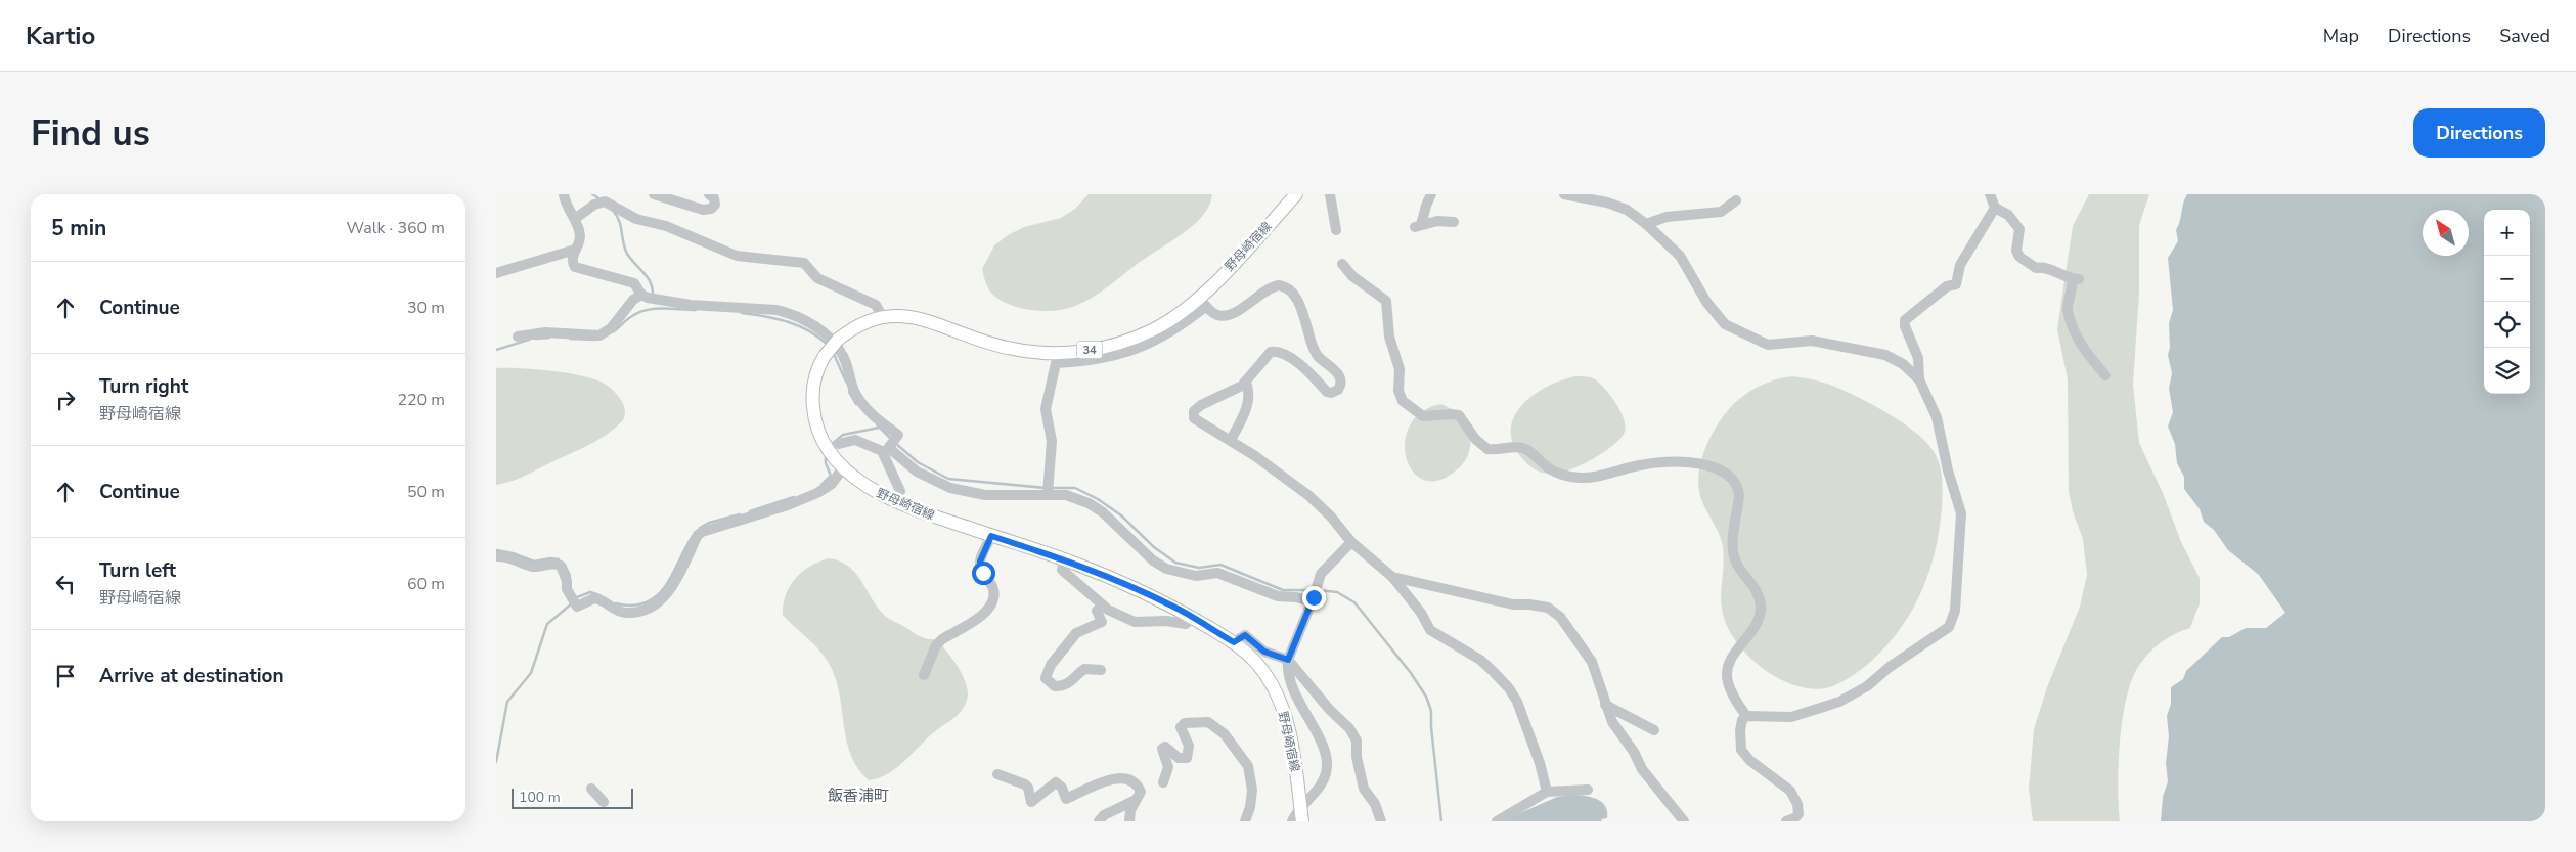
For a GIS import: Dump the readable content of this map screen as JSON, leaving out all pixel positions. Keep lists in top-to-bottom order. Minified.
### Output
{"streets":{"main road":["野母崎宿線","34"]},"districts":["飯香浦町"],"scale_bar":"100 m","north":"top left","page":{"header":"Kartio","nav":["Map","Directions","Saved"],"buttons":"Directions","title":"Find us","heading":["5 min","Walk · 360 m"],"map_buttons":["+","−"],"list":[["Continue","30 m"],["Turn right","野母崎宿線","220 m"],["Continue","50 m"],["Turn left","野母崎宿線","60 m"],"Arrive at destination"],"scale":"100 m"}}
